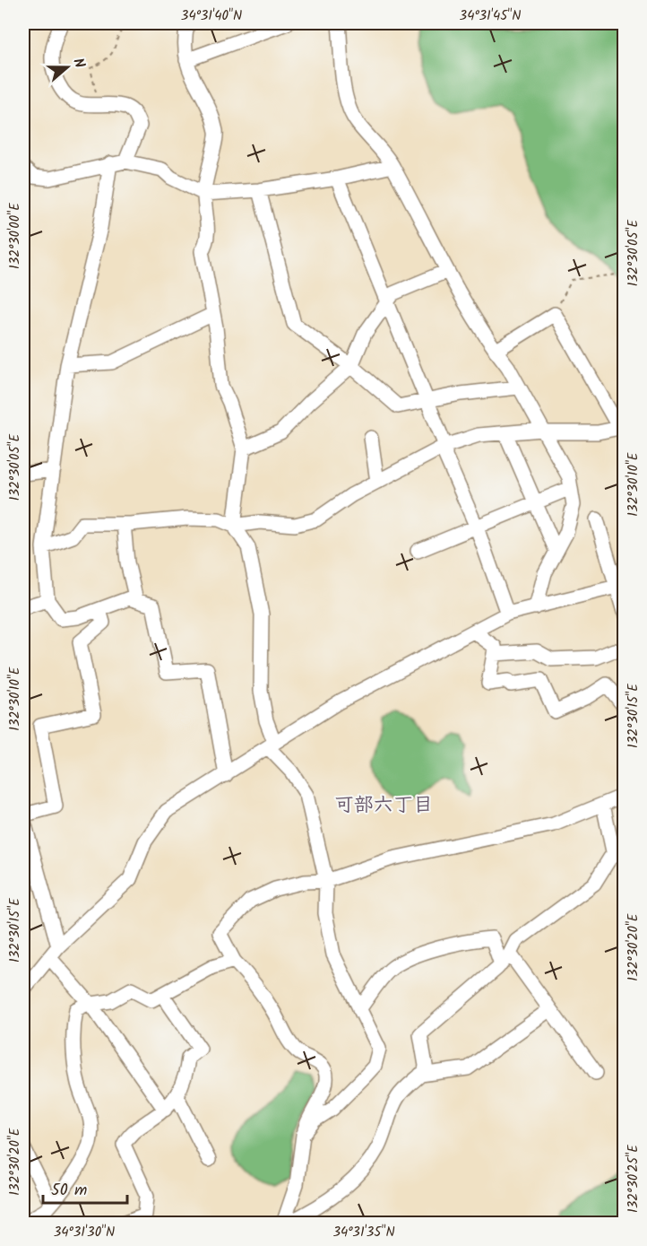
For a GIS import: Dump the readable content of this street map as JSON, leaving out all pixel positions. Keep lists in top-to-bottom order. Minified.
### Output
{"districts":["可部六丁目"],"scale_bar":"50 m","north":"right","coordinates":["34°31'40\"N","34°31'45\"N","132°30'00\"E","132°30'05\"E","132°30'10\"E","132°30'15\"E","132°30'20\"E","132°30'25\"E","34°31'30\"N","34°31'35\"N"]}
